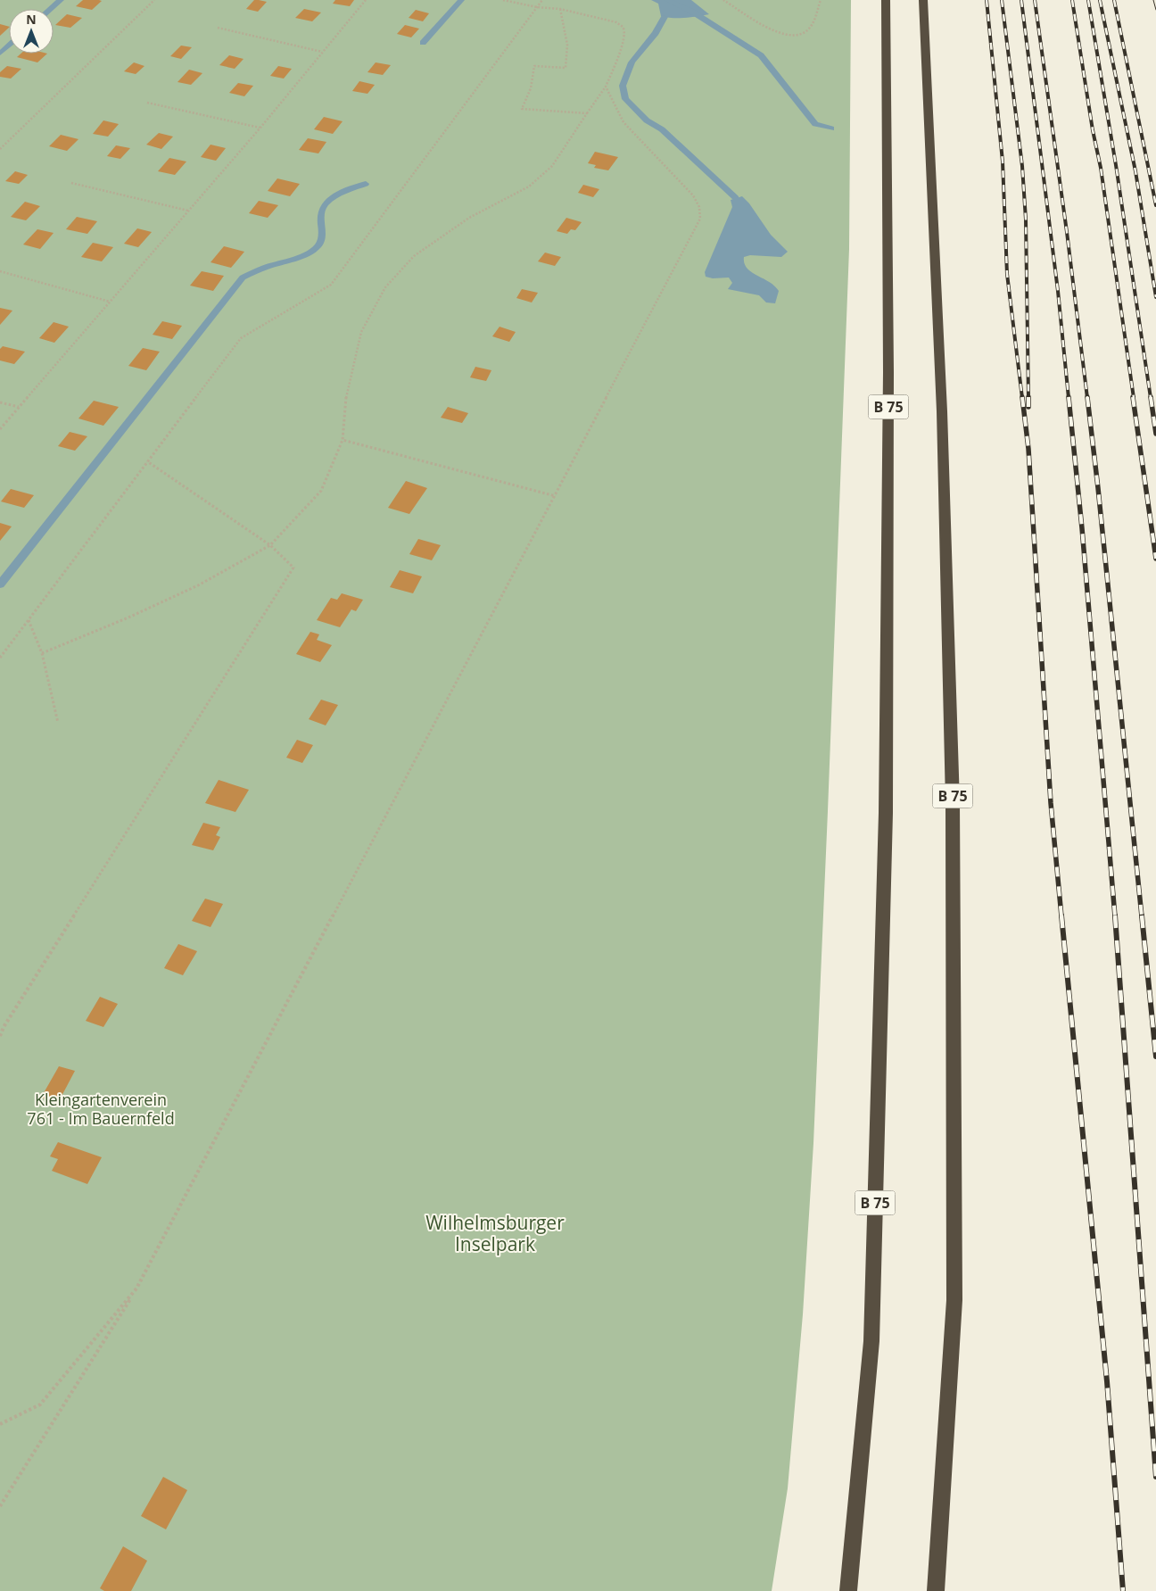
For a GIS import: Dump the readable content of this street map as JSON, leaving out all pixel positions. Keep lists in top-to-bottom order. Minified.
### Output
{"streets":{"highway":["B 75"]},"parks":["Kleingartenverein 761 - Im Bauernfeld","Wilhelmsburger Inselpark"],"north":"top"}
